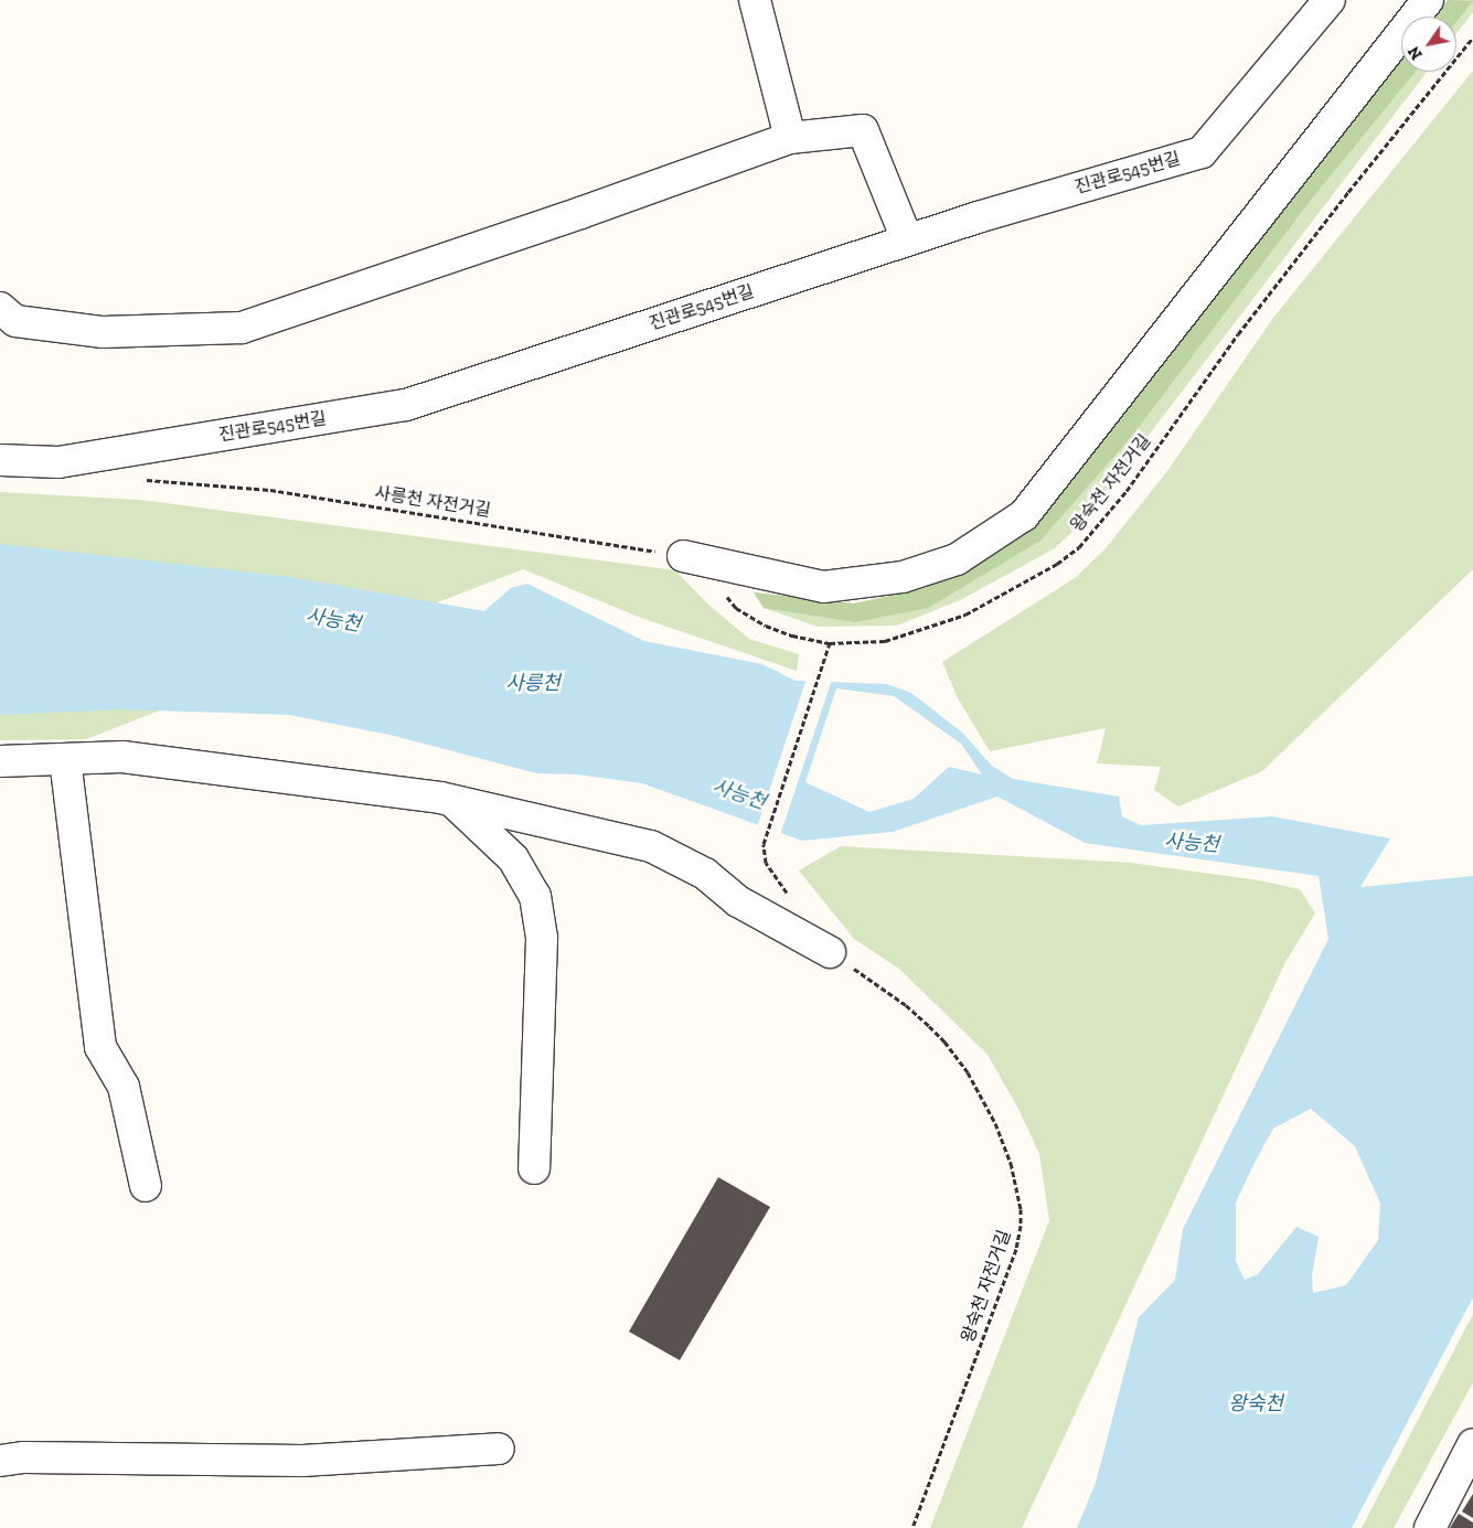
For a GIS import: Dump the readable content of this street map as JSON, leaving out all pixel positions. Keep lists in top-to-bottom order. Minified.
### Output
{"streets":{"street":["진관로545번길"],"path":["왕숙천 자전거길","사릉천 자전거길"]},"water":["사능천","사릉천","왕숙천"],"north":"bottom left"}
